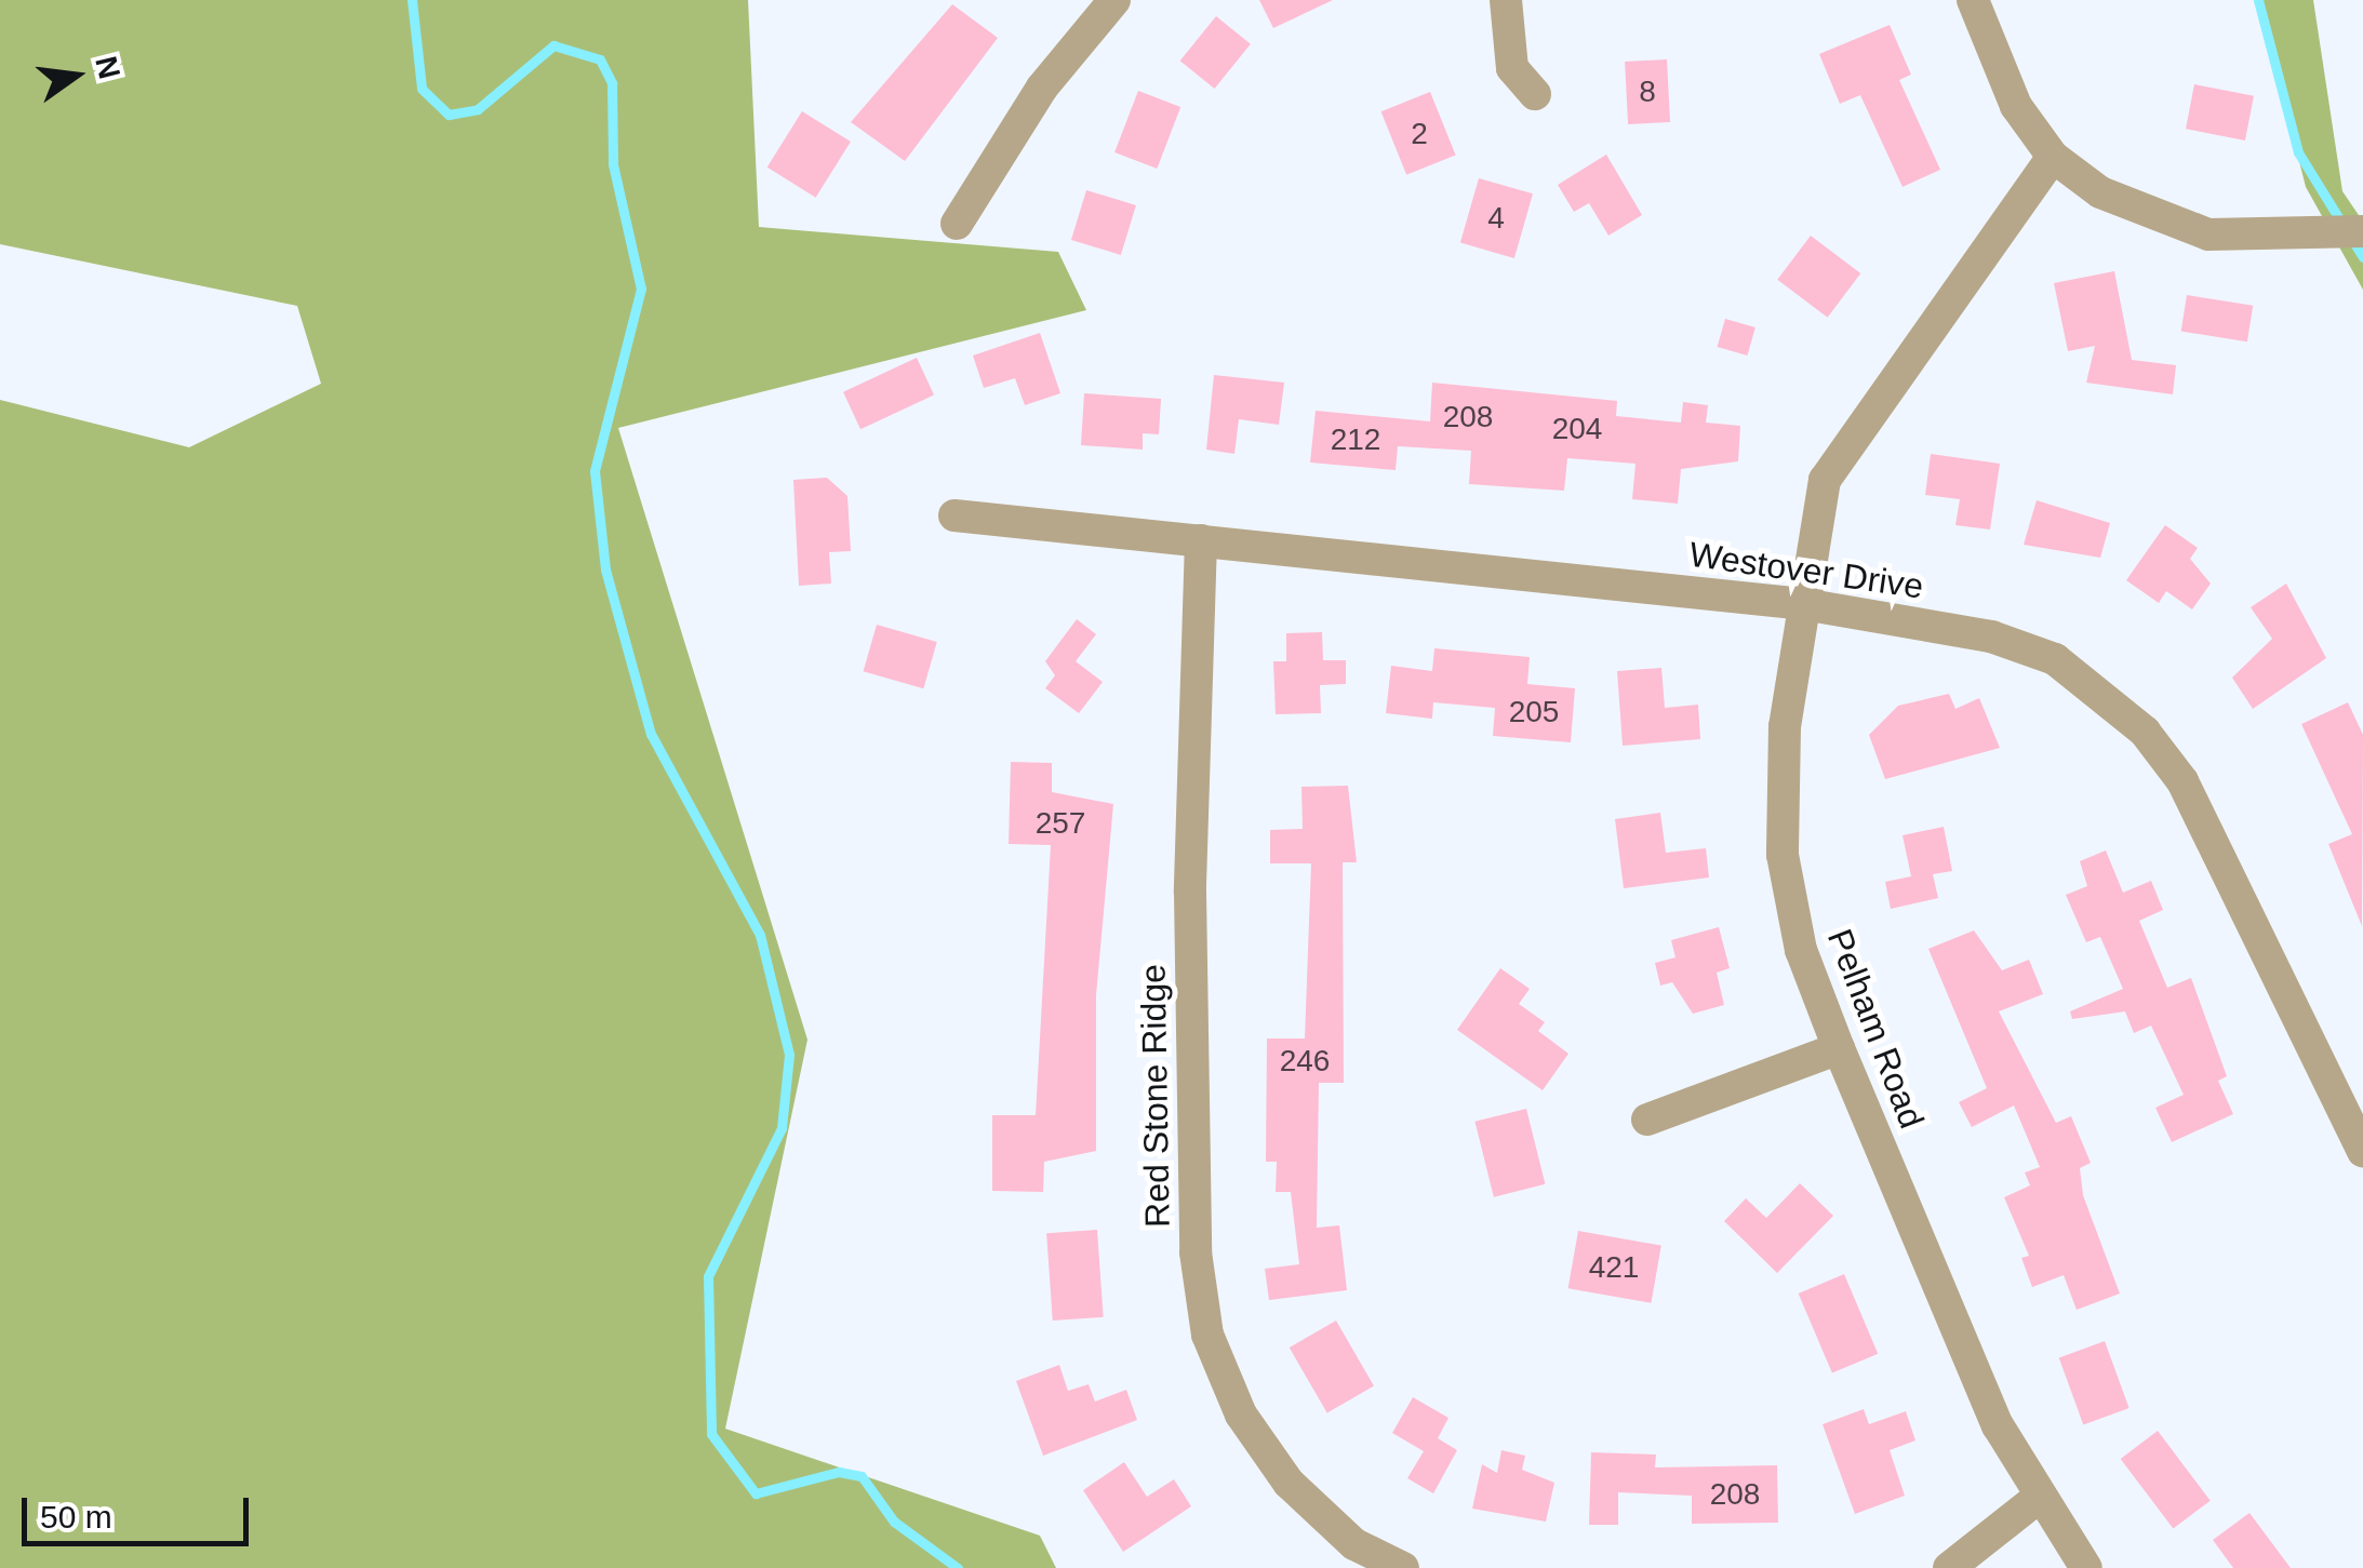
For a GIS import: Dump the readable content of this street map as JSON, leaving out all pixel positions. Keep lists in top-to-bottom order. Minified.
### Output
{"streets":{"street":["Westover Drive","Pelham Road","Red Stone Ridge"]},"crossings":[["Westover Drive","Pelham Road"],["Westover Drive","Red Stone Ridge"]],"house_numbers":["8","2","4","208","204","212","205","257","246","421","208"],"scale_bar":"50 m","north":"right"}
